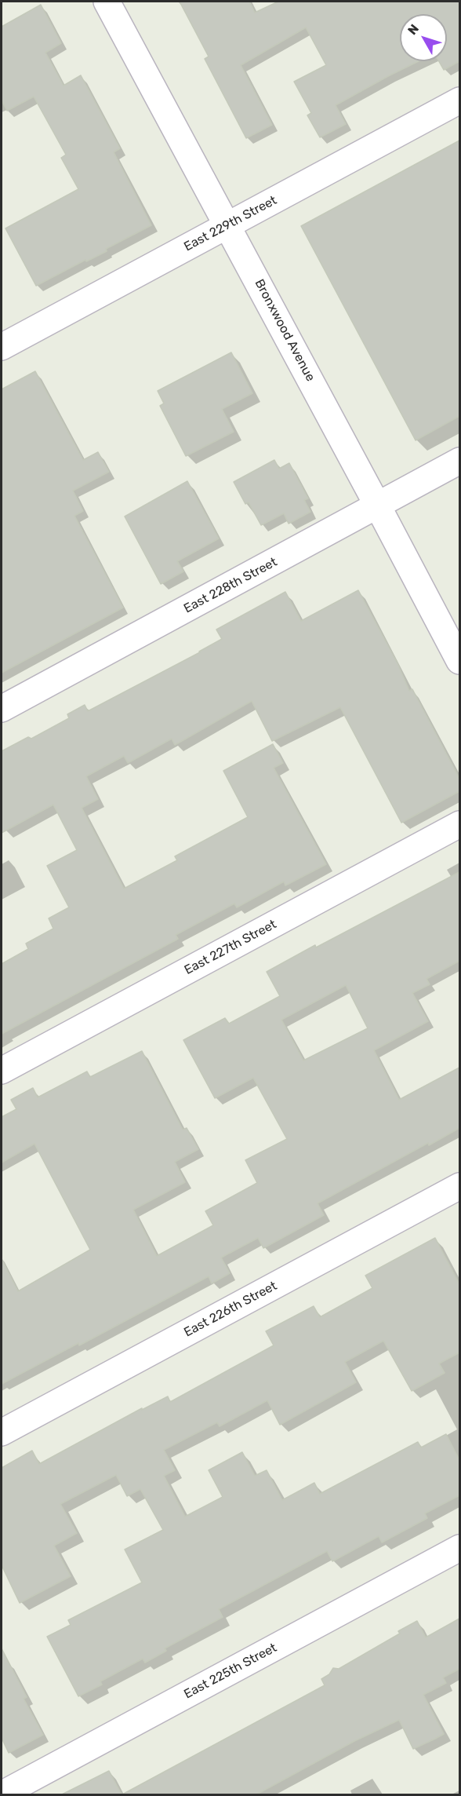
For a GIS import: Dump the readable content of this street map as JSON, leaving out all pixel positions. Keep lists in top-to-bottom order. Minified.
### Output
{"streets":{"street":["East 229th Street","Bronxwood Avenue","East 228th Street","East 227th Street","East 226th Street","East 225th Street"]},"crossings":[["East 229th Street","Bronxwood Avenue"],["Bronxwood Avenue","East 228th Street"]],"north":"top left"}
